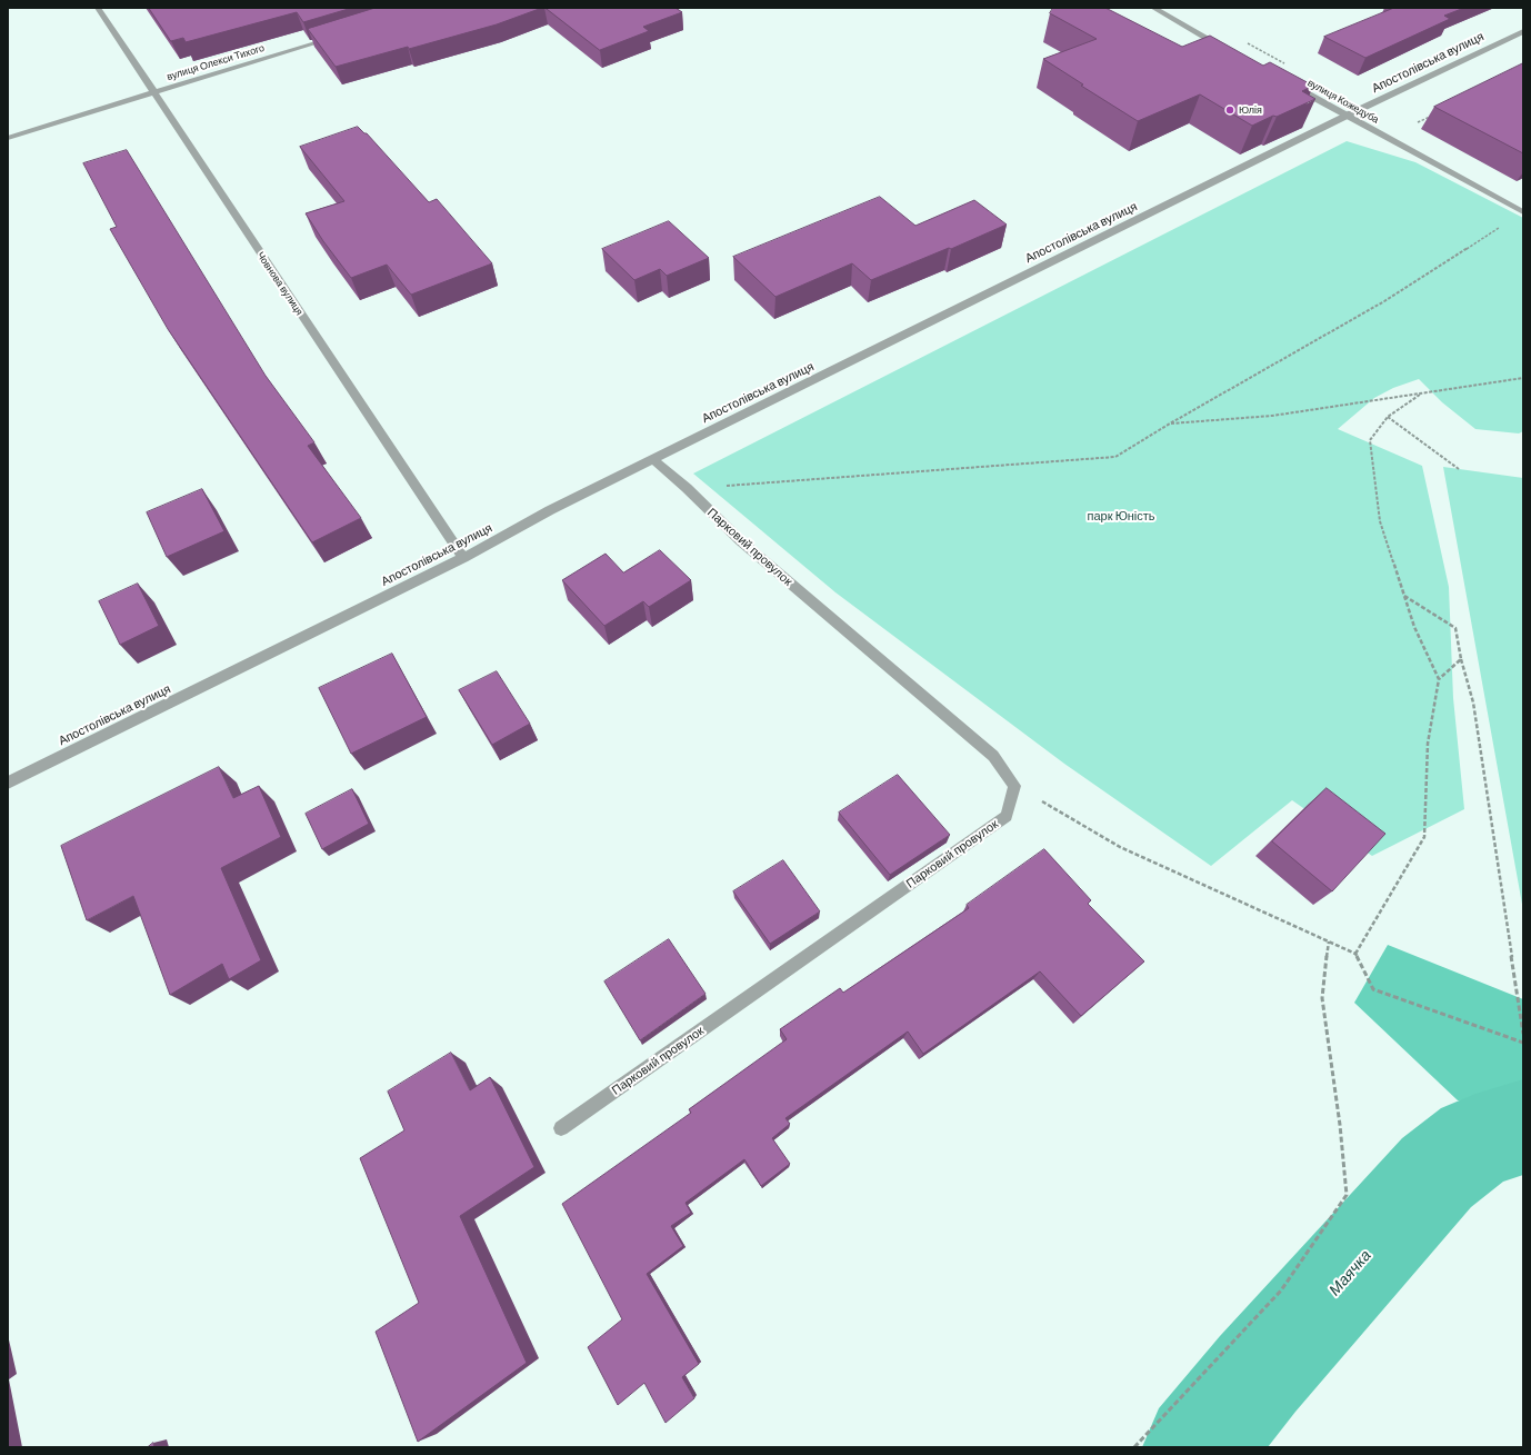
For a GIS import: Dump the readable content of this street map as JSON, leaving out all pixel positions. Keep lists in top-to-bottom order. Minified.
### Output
{"streets":{"street":["вулиця Олекси Тихого","Апостолівська вулиця","вулиця Кожедуба","Човнова вулиця","Парковий провулок"]},"crossings":[["вулиця Олекси Тихого","Човнова вулиця"],["Апостолівська вулиця","вулиця Кожедуба"],["Апостолівська вулиця","Човнова вулиця"],["Апостолівська вулиця","Парковий провулок"]],"water":["Маячка"],"parks":["парк Юність"],"places":["Юлія"]}
